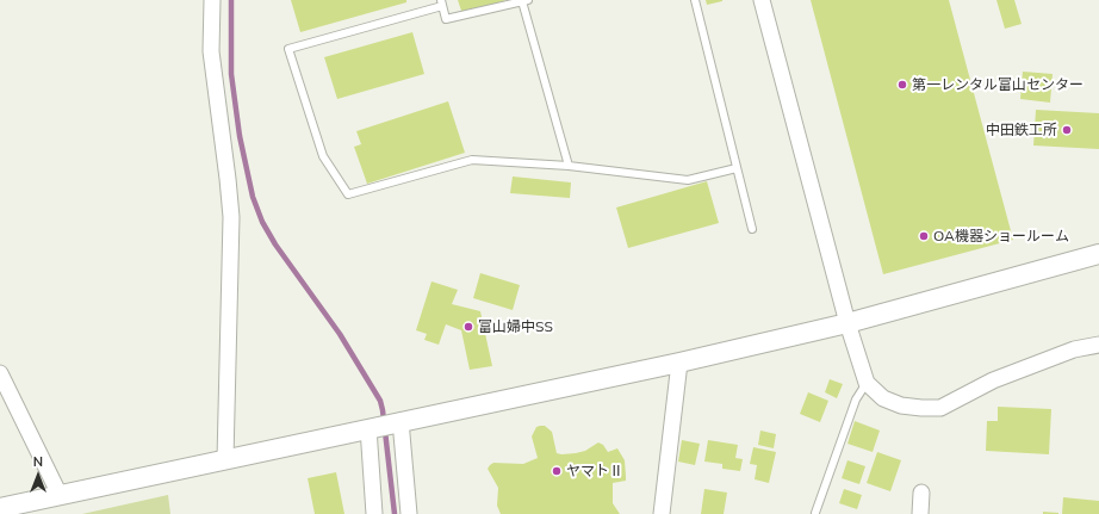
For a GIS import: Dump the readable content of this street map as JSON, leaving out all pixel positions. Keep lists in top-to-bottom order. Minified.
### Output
{"places":["第一レンタル富山センター","中田鉄工所","OA機器ショールーム","富山婦中SS","ヤマトⅡ"],"north":"top"}
